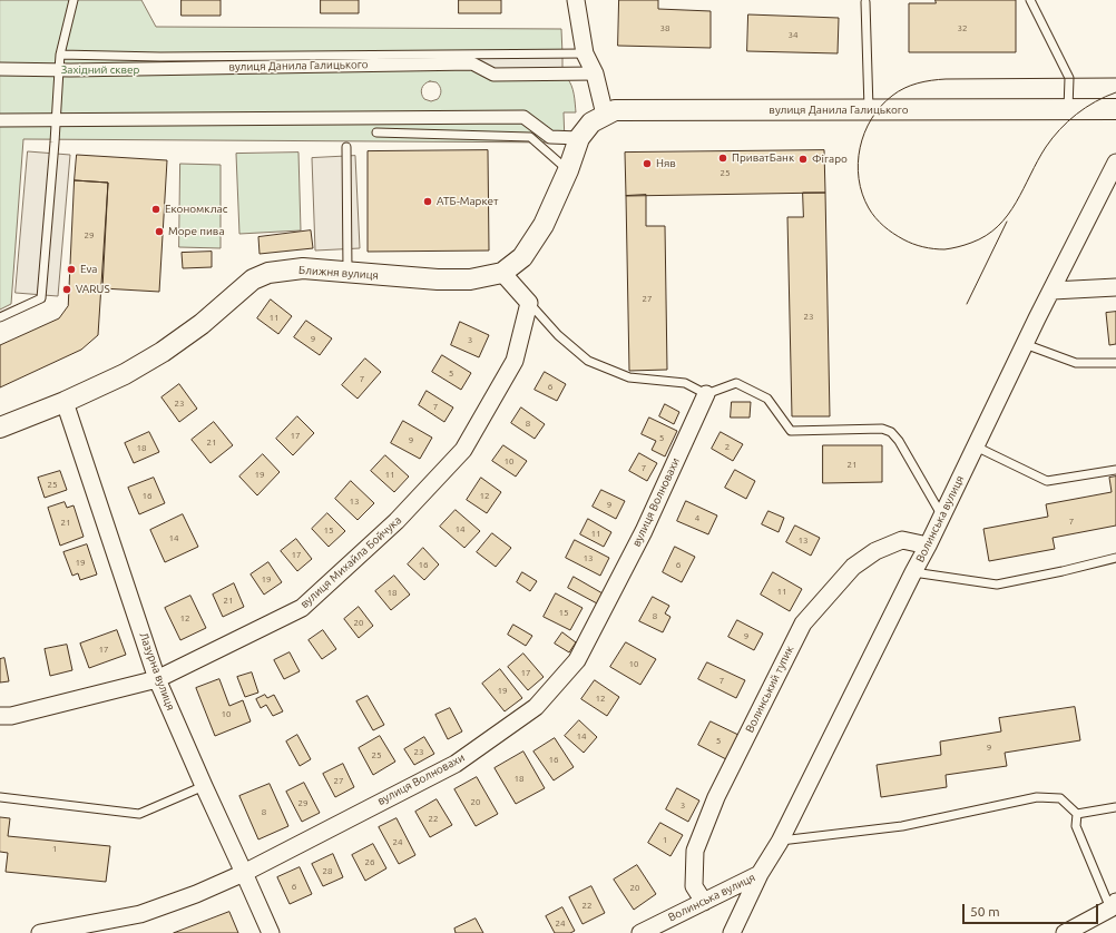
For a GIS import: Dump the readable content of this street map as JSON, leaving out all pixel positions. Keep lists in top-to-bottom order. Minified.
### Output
{"streets":{"street":["вулиця Данила Галицького","Ближня вулиця","вулиця Волновахи","Волинська вулиця","вулиця Михайла Бойчука","Лазурна вулиця","Волинський тупик"]},"crossings":[["вулиця Данила Галицького","Ближня вулиця"],["Ближня вулиця","Лазурна вулиця"],["вулиця Волновахи","Лазурна вулиця"],["Волинська вулиця","Волинський тупик"],["вулиця Михайла Бойчука","Лазурна вулиця"]],"parks":["Західний сквер"],"places":["ПриватБанк","Фігаро","Няв","АТБ-Маркет","Економклас","Море пива","Eva","VARUS"],"house_numbers":["38","32","34","25","29","27","23","11","9","3","5","7","6","23","7","8","17","5","9","21","2","18","10","21","7","19","11","25","16","12","13","9","4","7","21","14","15","11","14","13","17","13","19","16","6","19","11","18","21","15","8","12","20","9","17","10","17","7","19","12","10","14","5","9","23","25","16","18","27","20","29","3","8","22","1","24","1","26","28","6","20","22","24"],"scale_bar":"50 m"}
